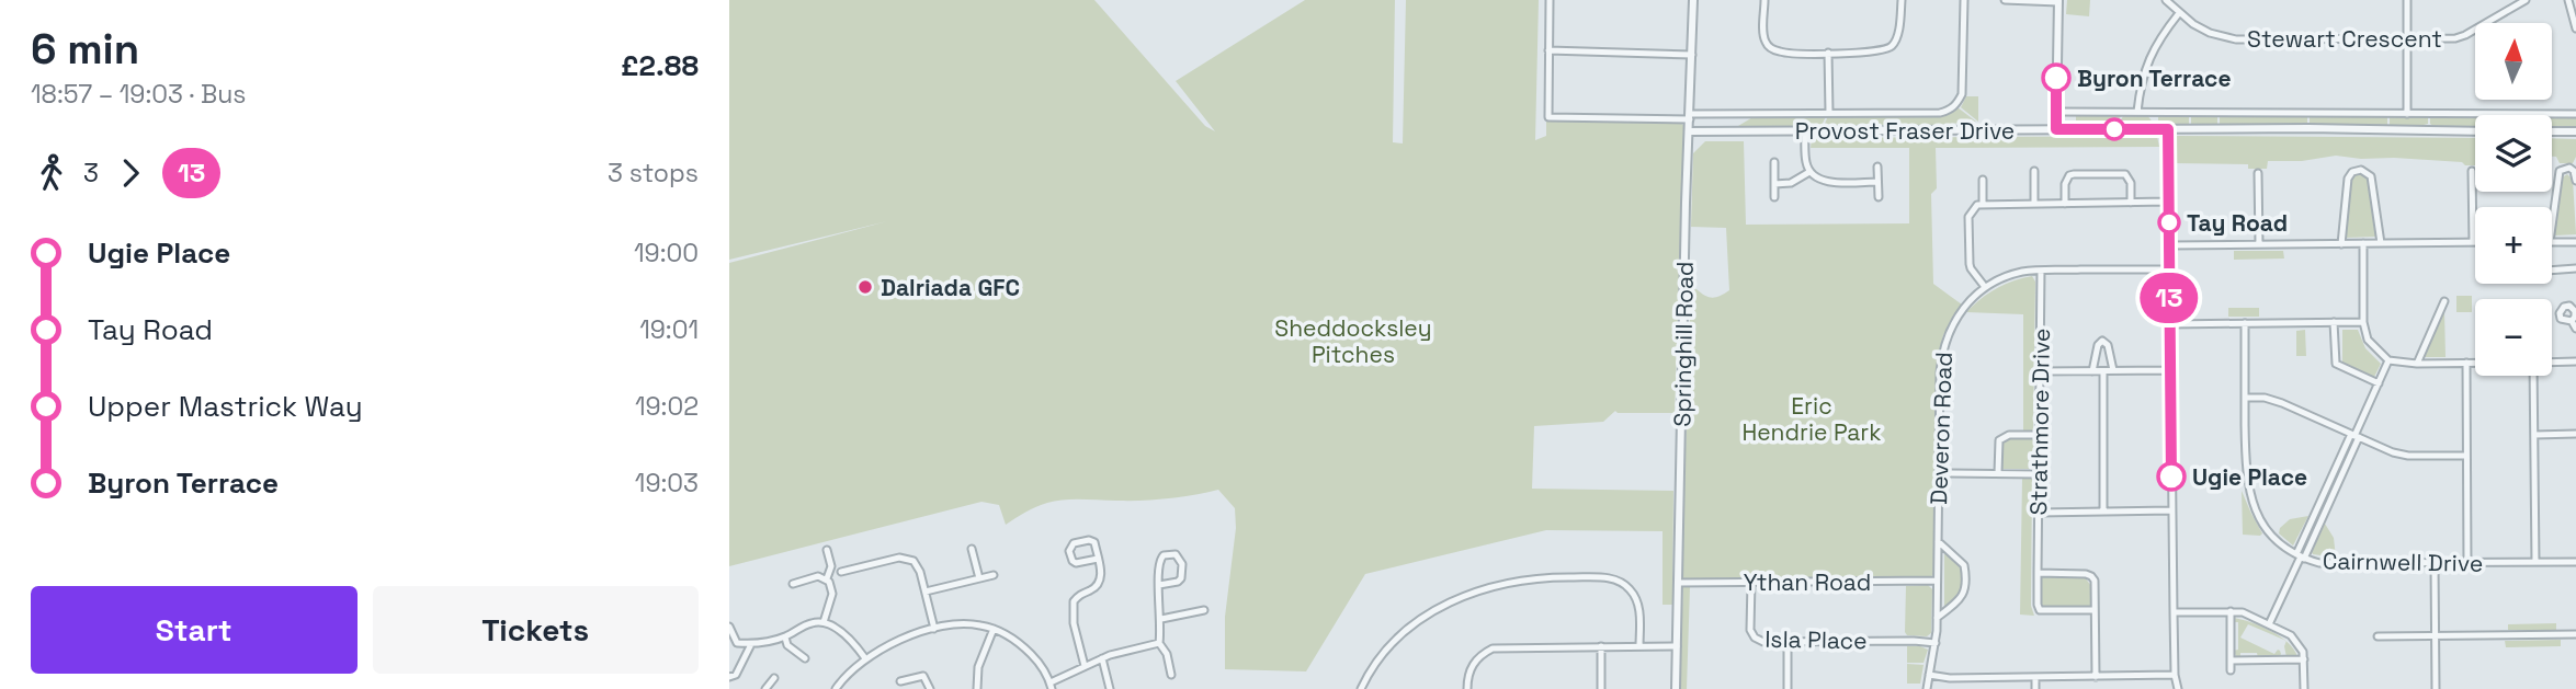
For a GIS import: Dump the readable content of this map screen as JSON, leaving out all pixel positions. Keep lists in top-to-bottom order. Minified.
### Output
{"streets":{"street":["Stewart Crescent","Provost Fraser Drive","Springhill Road","Strathmore Drive","Deveron Road","Cairnwell Drive","Ythan Road","Isla Place"]},"crossings":[["Provost Fraser Drive","Springhill Road"],["Springhill Road","Ythan Road"],["Strathmore Drive","Deveron Road"],["Deveron Road","Ythan Road"],["Deveron Road","Isla Place"],["Ythan Road","Isla Place"]],"parks":["Sheddocksley Pitches","Eric Hendrie Park"],"places":["Byron Terrace","Tay Road","Dalriada GFC","Ugie Place"],"lines":["bus line 13"],"north":"top","page":{"heading":["6 min","18:57 – 19:03 · Bus","£2.88"],"on_map":"13","map_buttons":["+","−"],"legs":["3","13","3 stops"],"list":[{"name":"Ugie Place","value":"19:00"},{"name":"Tay Road","value":"19:01"},{"name":"Upper Mastrick Way","value":"19:02"},{"name":"Byron Terrace","value":"19:03"}],"buttons":["Start","Tickets"]}}
